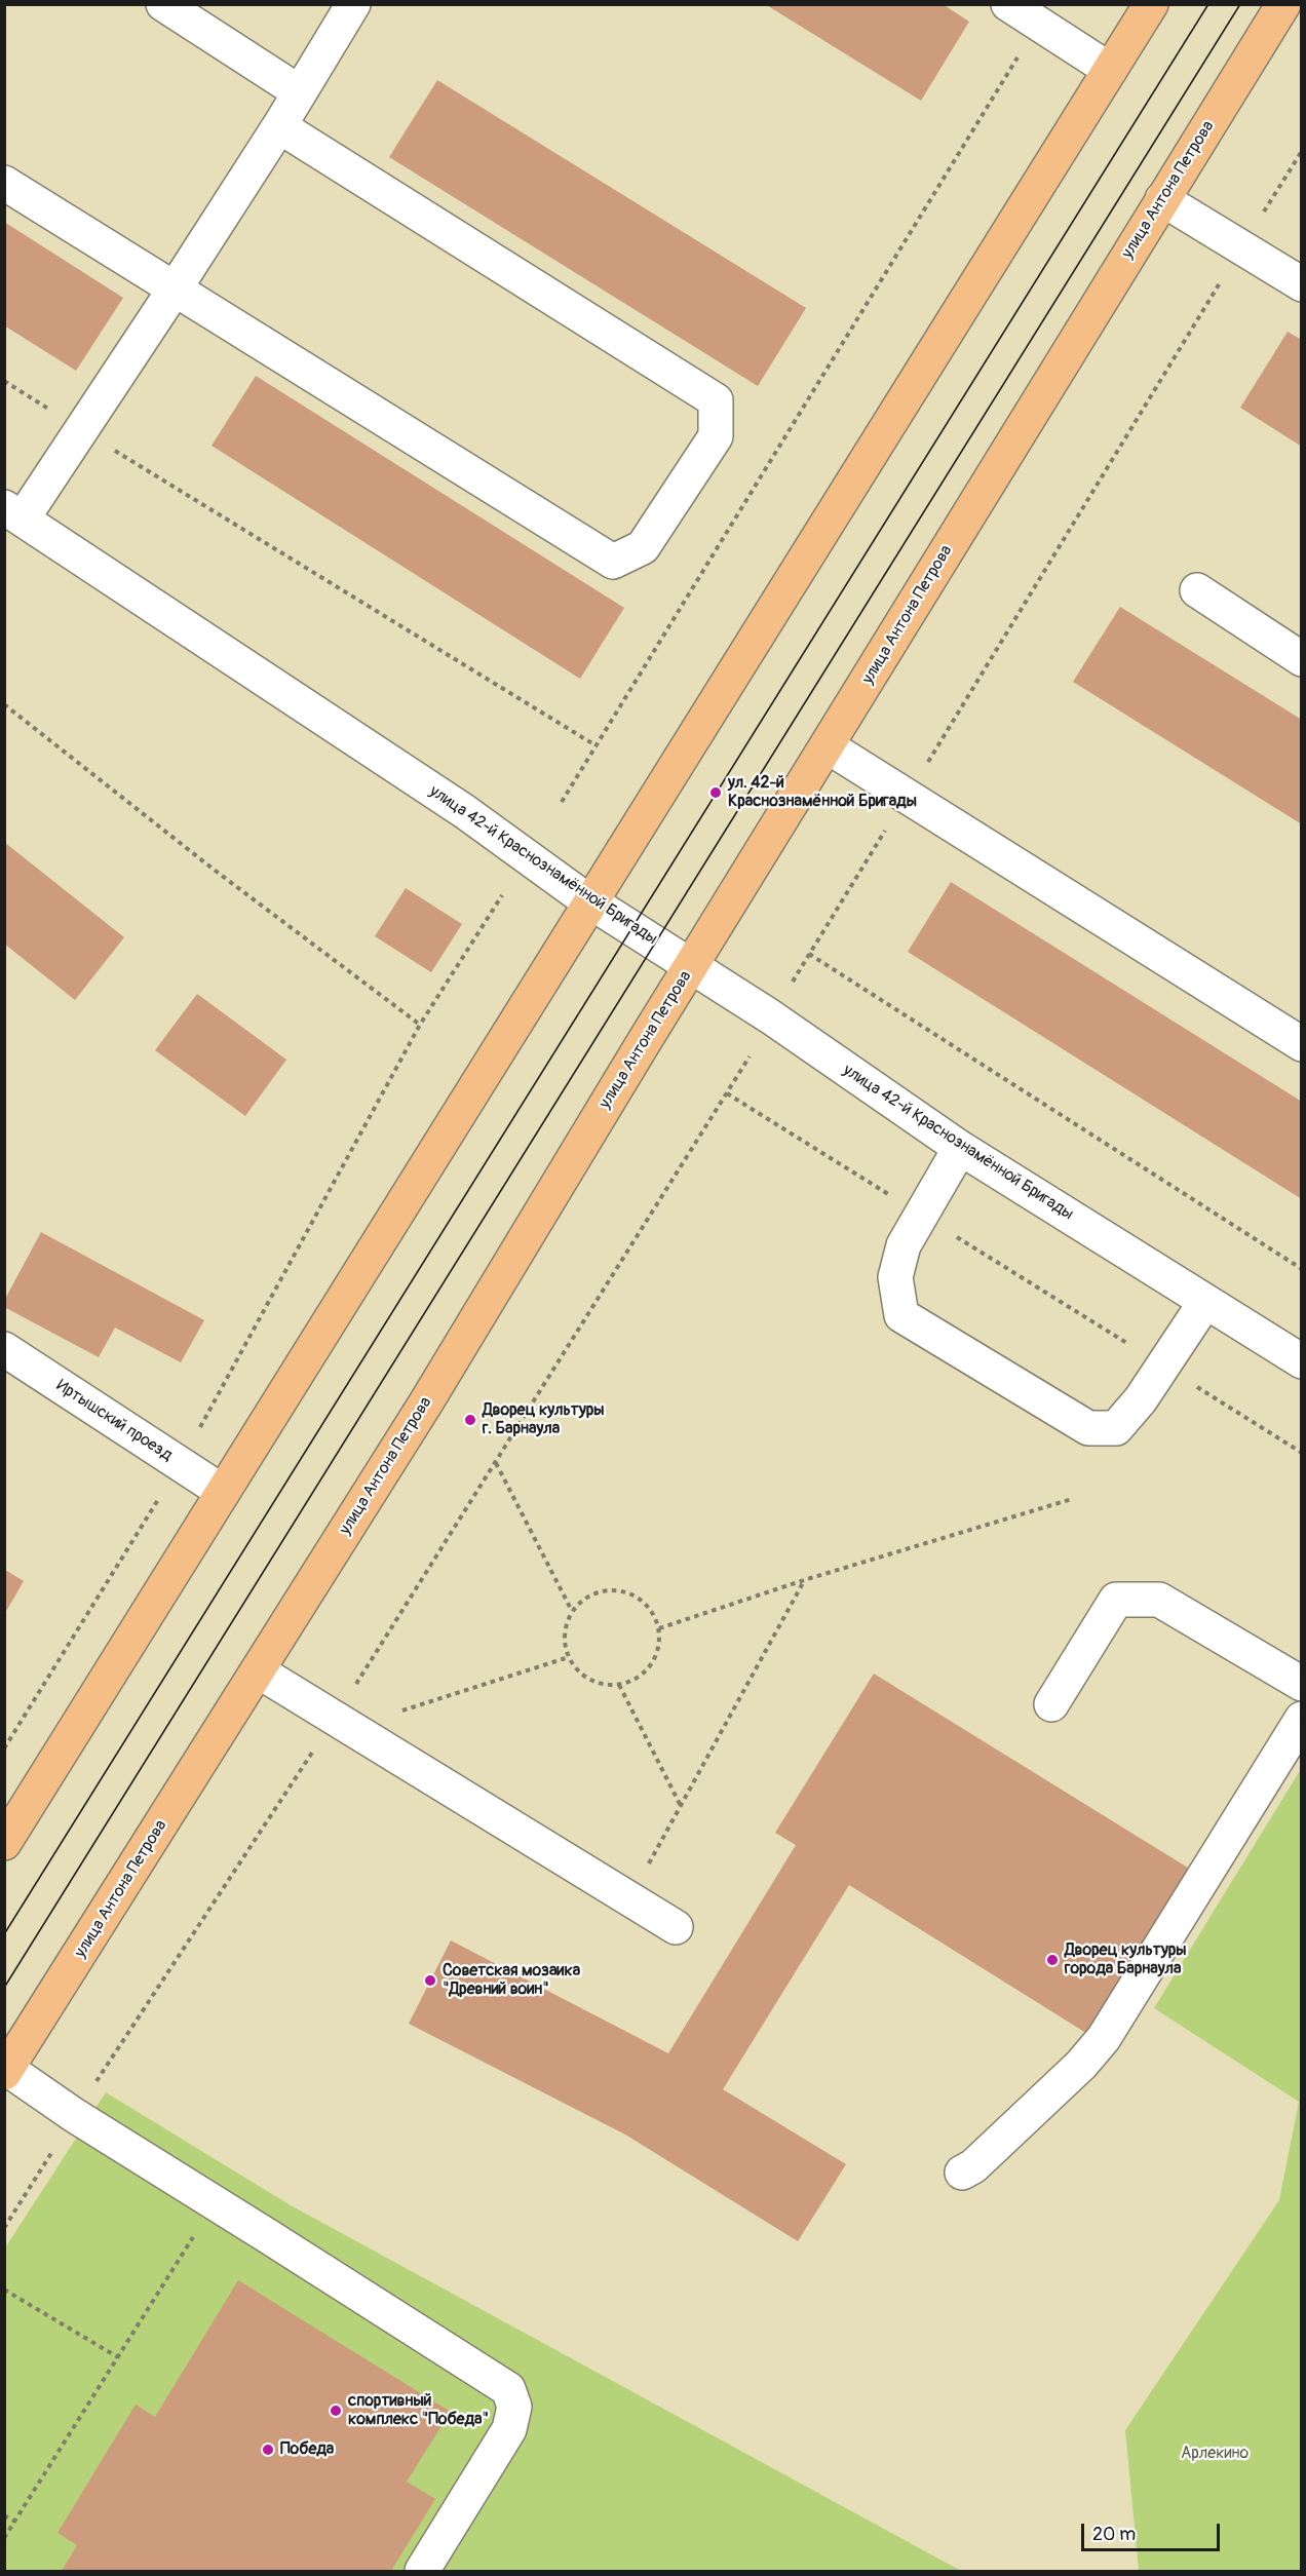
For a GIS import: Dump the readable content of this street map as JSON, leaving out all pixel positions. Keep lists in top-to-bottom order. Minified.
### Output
{"streets":{"main road":["улица Антона Петрова"],"street":["улица 42-й Краснознамённой Бригады","Иртышский проезд"]},"crossings":[["улица Антона Петрова","улица 42-й Краснознамённой Бригады"]],"parks":["Арлекино"],"places":["ул. 42-й Краснознамённой Бригады","Дворец культуры г. Барнаула","Дворец культуры города Барнаула","Советская мозаика \"Древний воин\"","спортивный комплекс \"Победа\"","Победа"],"scale_bar":"20 m"}
